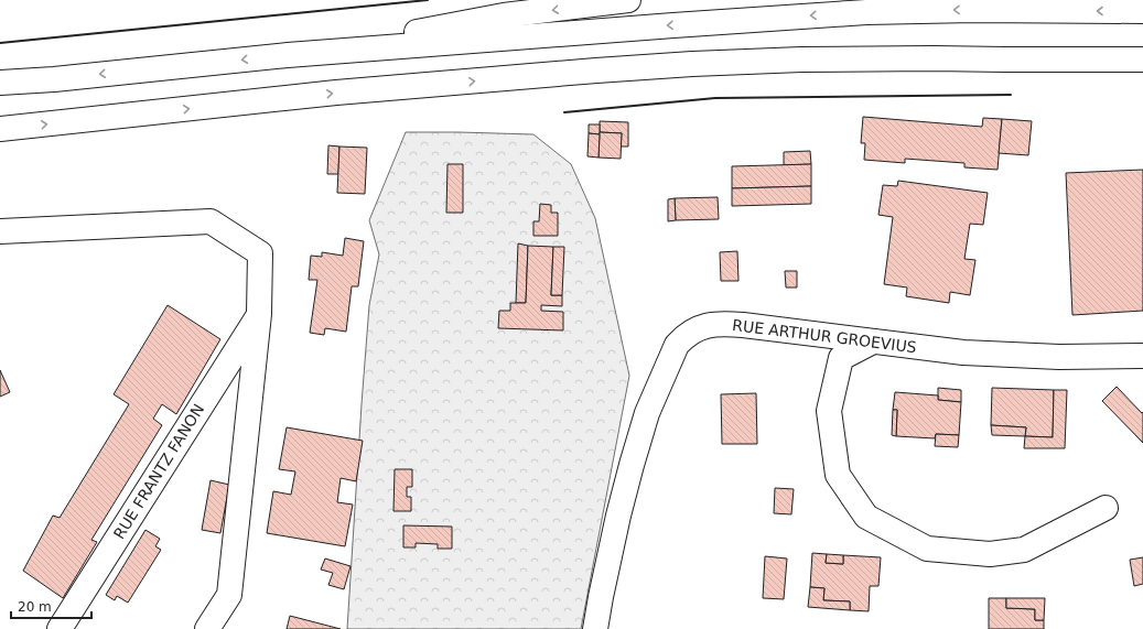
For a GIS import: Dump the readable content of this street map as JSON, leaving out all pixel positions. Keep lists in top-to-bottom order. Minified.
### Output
{"streets":{"main road":["RUE ARTHUR GROEVIUS","RUE FRANTZ FANON"]},"scale_bar":"20 m"}
